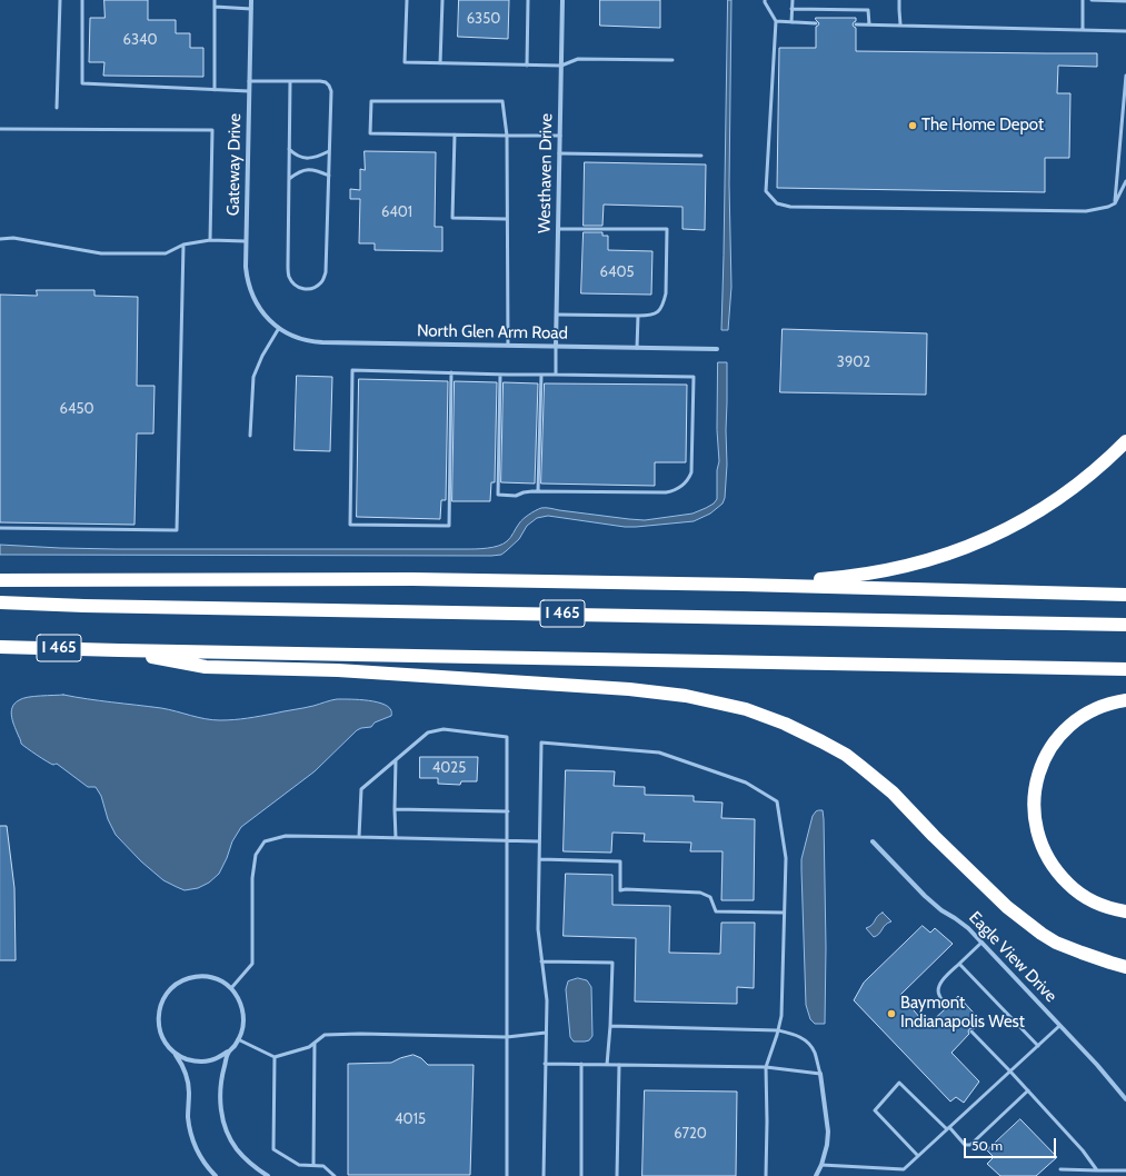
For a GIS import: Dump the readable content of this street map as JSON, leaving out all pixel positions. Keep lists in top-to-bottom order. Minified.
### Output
{"streets":{"highway":["I 465"],"street":["Gateway Drive","Westhaven Drive","North Glen Arm Road","Eagle View Drive"]},"crossings":[["Gateway Drive","North Glen Arm Road"],["Westhaven Drive","North Glen Arm Road"]],"places":["The Home Depot","Baymont Indianapolis West"],"house_numbers":["6350","6340","6401","6405","3902","6450","4025","4015","6720"],"scale_bar":"50 m"}
